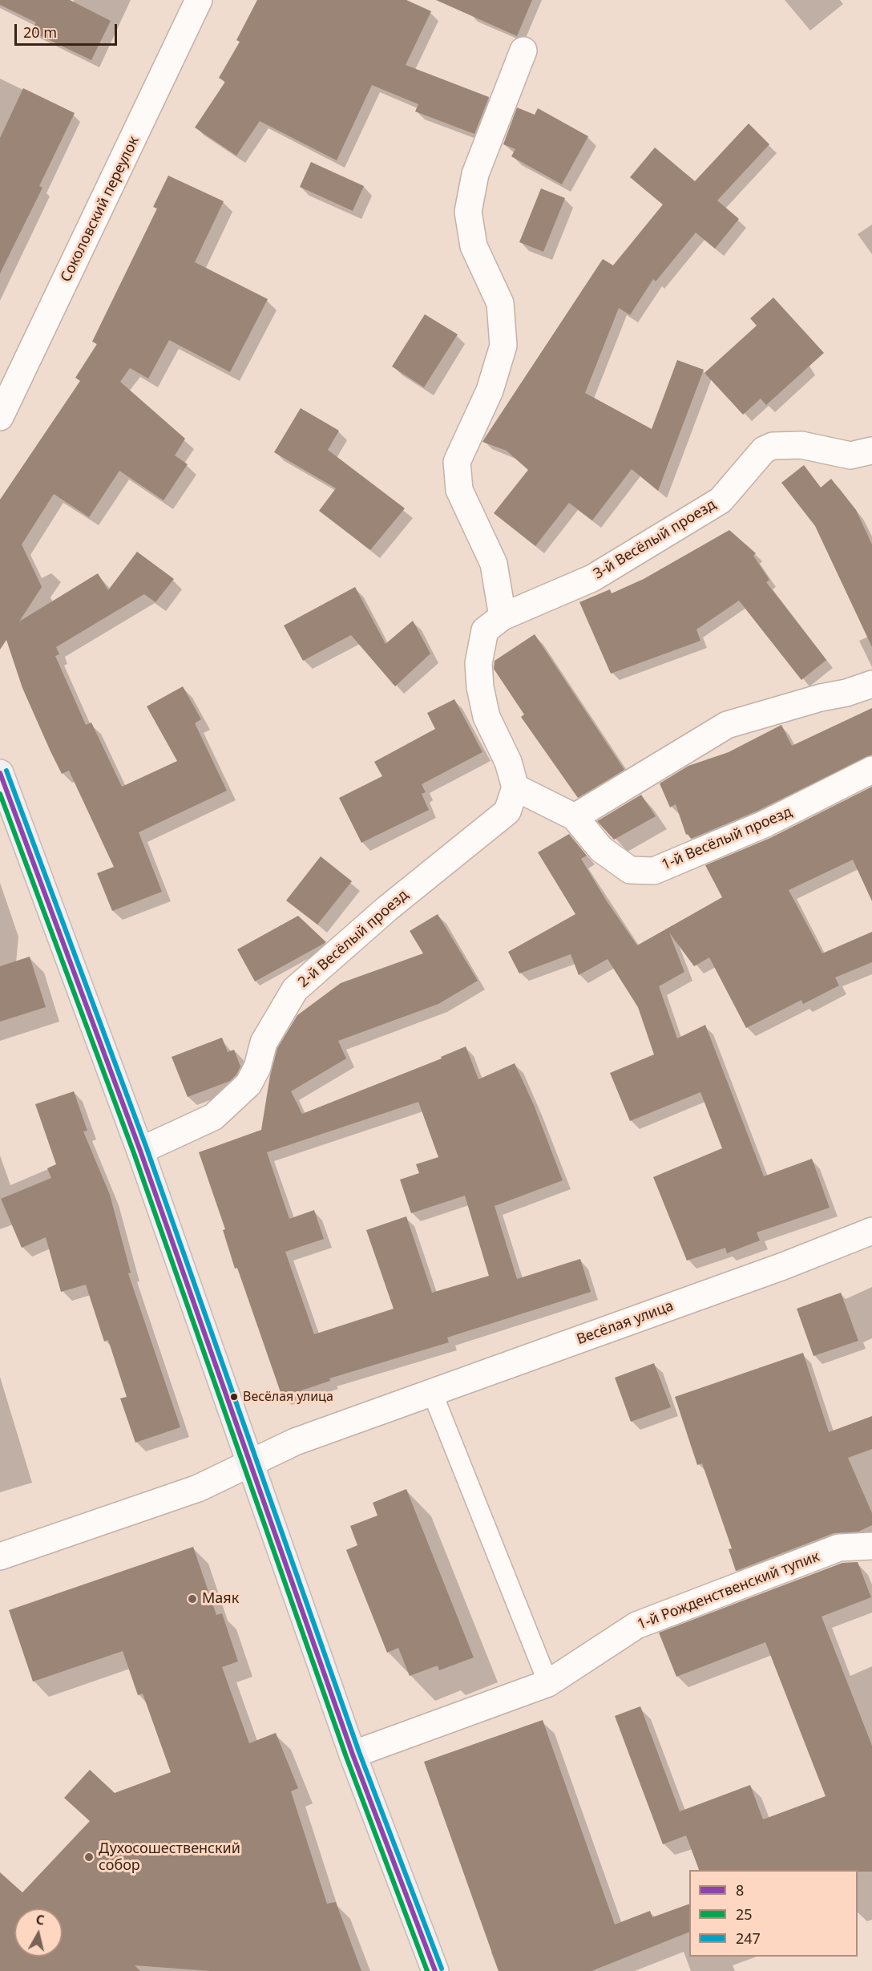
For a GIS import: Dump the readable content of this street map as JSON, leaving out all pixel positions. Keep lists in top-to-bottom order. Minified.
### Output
{"streets":{"street":["Соколовский переулок","3-й Весёлый проезд","1-й Весёлый проезд","2-й Весёлый проезд","Весёлая улица","1-й Рожденственский тупик"]},"crossings":[["3-й Весёлый проезд","1-й Весёлый проезд"],["3-й Весёлый проезд","2-й Весёлый проезд"],["1-й Весёлый проезд","2-й Весёлый проезд"]],"places":["Весёлая улица","Маяк","Духосошественский собор"],"lines":["transit line 247","transit line 8","transit line 25"],"legend":["8","25","247"],"scale_bar":"20 m","north":"top"}
